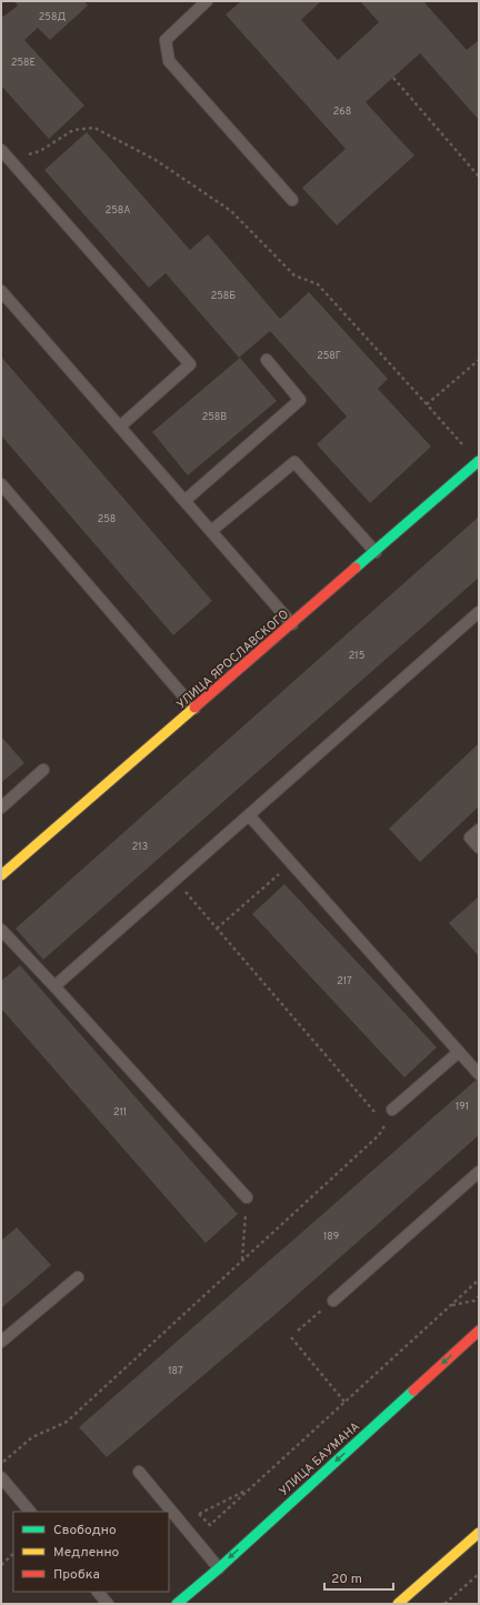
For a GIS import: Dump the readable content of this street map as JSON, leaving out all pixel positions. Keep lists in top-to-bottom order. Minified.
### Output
{"streets":{"street":["УЛИЦА ЯРОСЛАВСКОГО","УЛИЦА БАУМАНА"]},"one_way":["УЛИЦА БАУМАНА"],"house_numbers":["258Д","258Е","268","258А","258Б","258Г","258В","258","215","213","217","191","211","189","187"],"legend":["Свободно","Медленно","Пробка"],"scale_bar":"20 m"}
